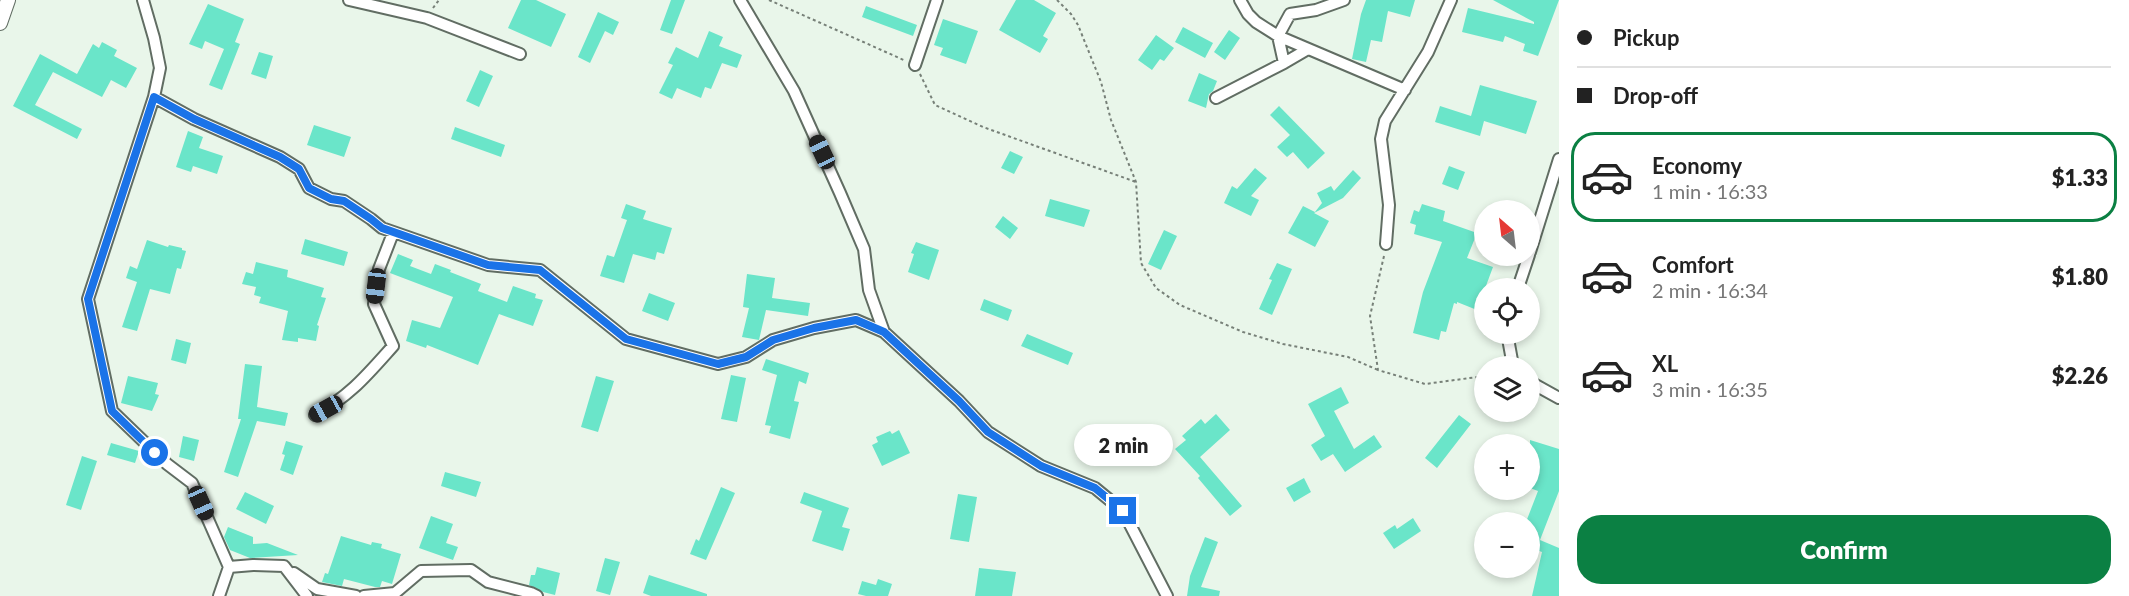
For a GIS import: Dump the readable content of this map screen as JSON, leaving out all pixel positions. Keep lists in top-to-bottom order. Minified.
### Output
{"north":"top left","page":{"banner":["Pickup","Drop-off"],"list":[{"name":"Economy","note":"1 min · 16:33","value":"$1.33"},{"name":"Comfort","note":"2 min · 16:34","value":"$1.80"},{"name":"XL","note":"3 min · 16:35","value":"$2.26"}],"map_buttons":["+","−"],"bubble":"2 min","buttons":"Confirm"}}
